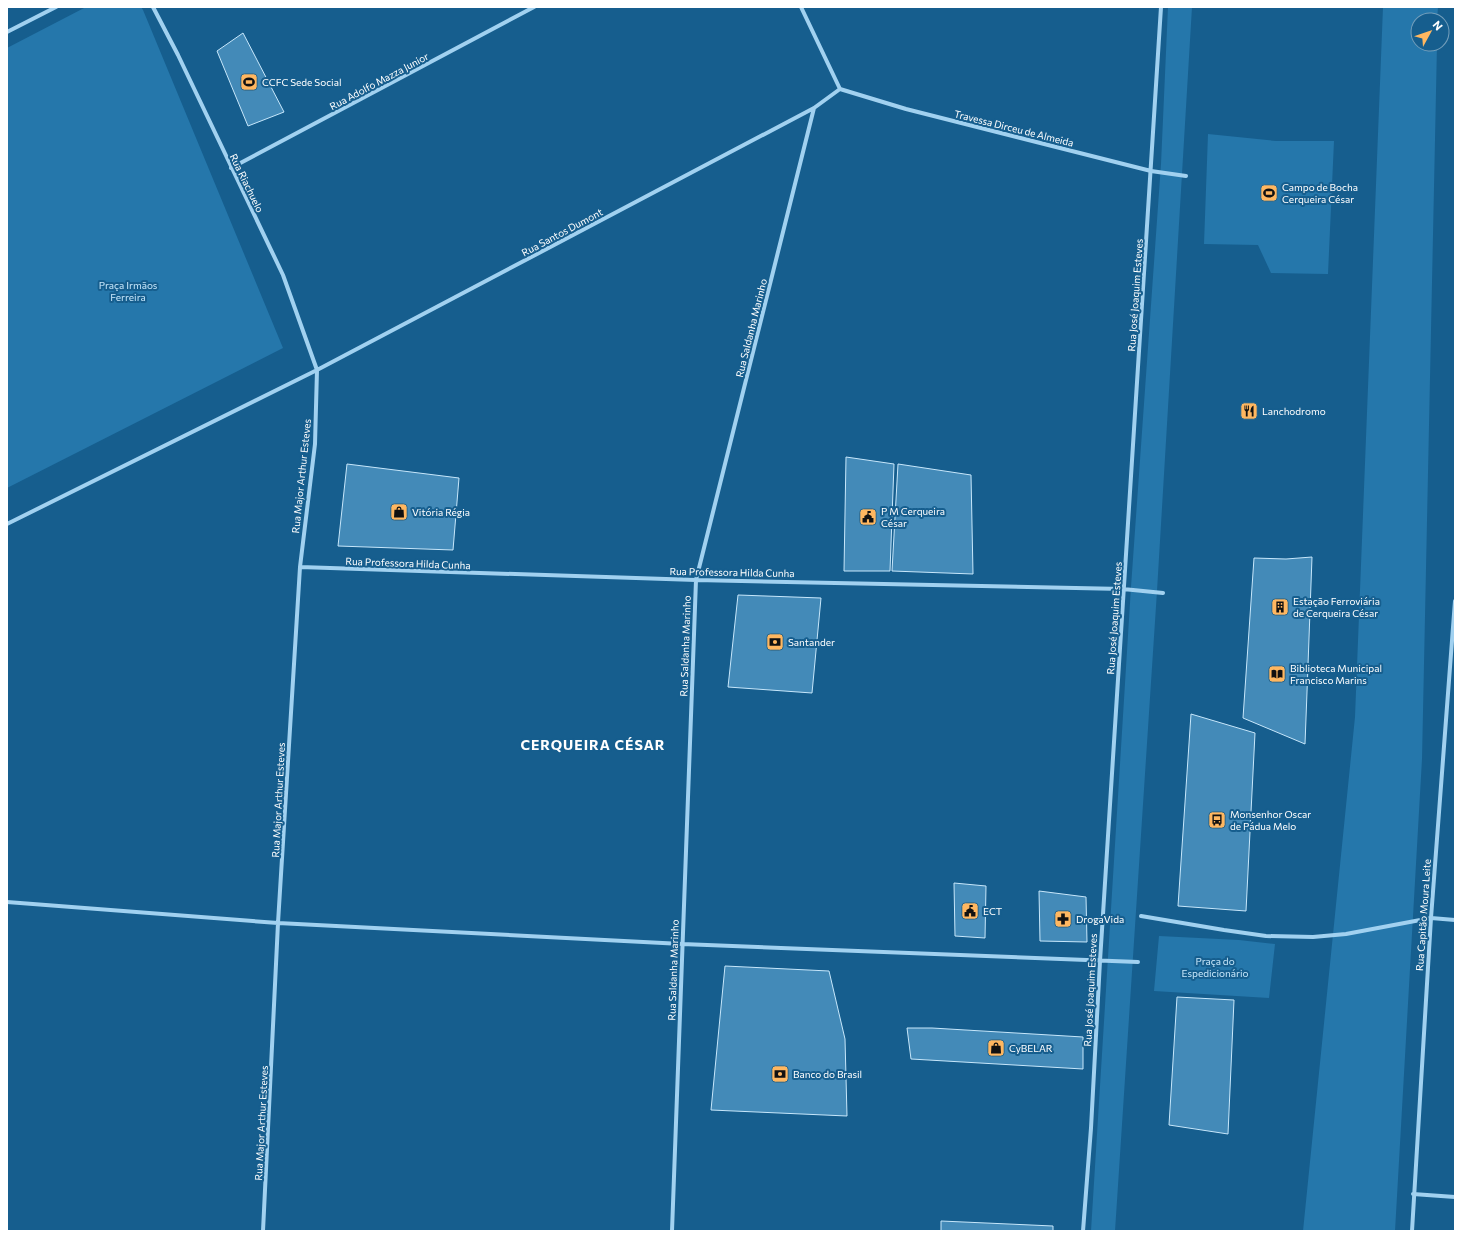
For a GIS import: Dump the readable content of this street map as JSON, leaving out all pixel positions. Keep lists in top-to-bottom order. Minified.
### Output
{"streets":{"street":["Rua Adolfo Mazza Junior","Travessa Dirceu de Almeida","Rua Riachuelo","Rua Santos Dumont","Rua José Joaquim Esteves","Rua Saldanha Marinho","Rua Major Arthur Esteves","Rua Professora Hilda Cunha","Rua Capitão Moura Leite"]},"crossings":[["Rua Adolfo Mazza Junior","Rua Riachuelo"],["Travessa Dirceu de Almeida","Rua José Joaquim Esteves"],["Rua Riachuelo","Rua Santos Dumont"],["Rua Riachuelo","Rua Major Arthur Esteves"],["Rua Santos Dumont","Rua Saldanha Marinho"],["Rua Santos Dumont","Rua Major Arthur Esteves"],["Rua José Joaquim Esteves","Rua Professora Hilda Cunha"],["Rua Saldanha Marinho","Rua Professora Hilda Cunha"],["Rua Major Arthur Esteves","Rua Professora Hilda Cunha"]],"districts":["CERQUEIRA CÉSAR"],"parks":["Praça Irmãos Ferreira","Praça do Espedicionário"],"places":{"sports":["CCFC Sede Social","Campo de Bocha Cerqueira César"],"restaurant":["Lanchodromo"],"shop":["Vitória Régia","CyBELAR"],"public building":["P M Cerqueira César","ECT"],"building":["Estação Ferroviária de Cerqueira César"],"bank":["Santander","Banco do Brasil"],"library":["Biblioteca Municipal Francisco Marins"],"bus stop":["Monsenhor Oscar de Pádua Melo"],"pharmacy":["DrogaVida"]},"north":"top right"}
